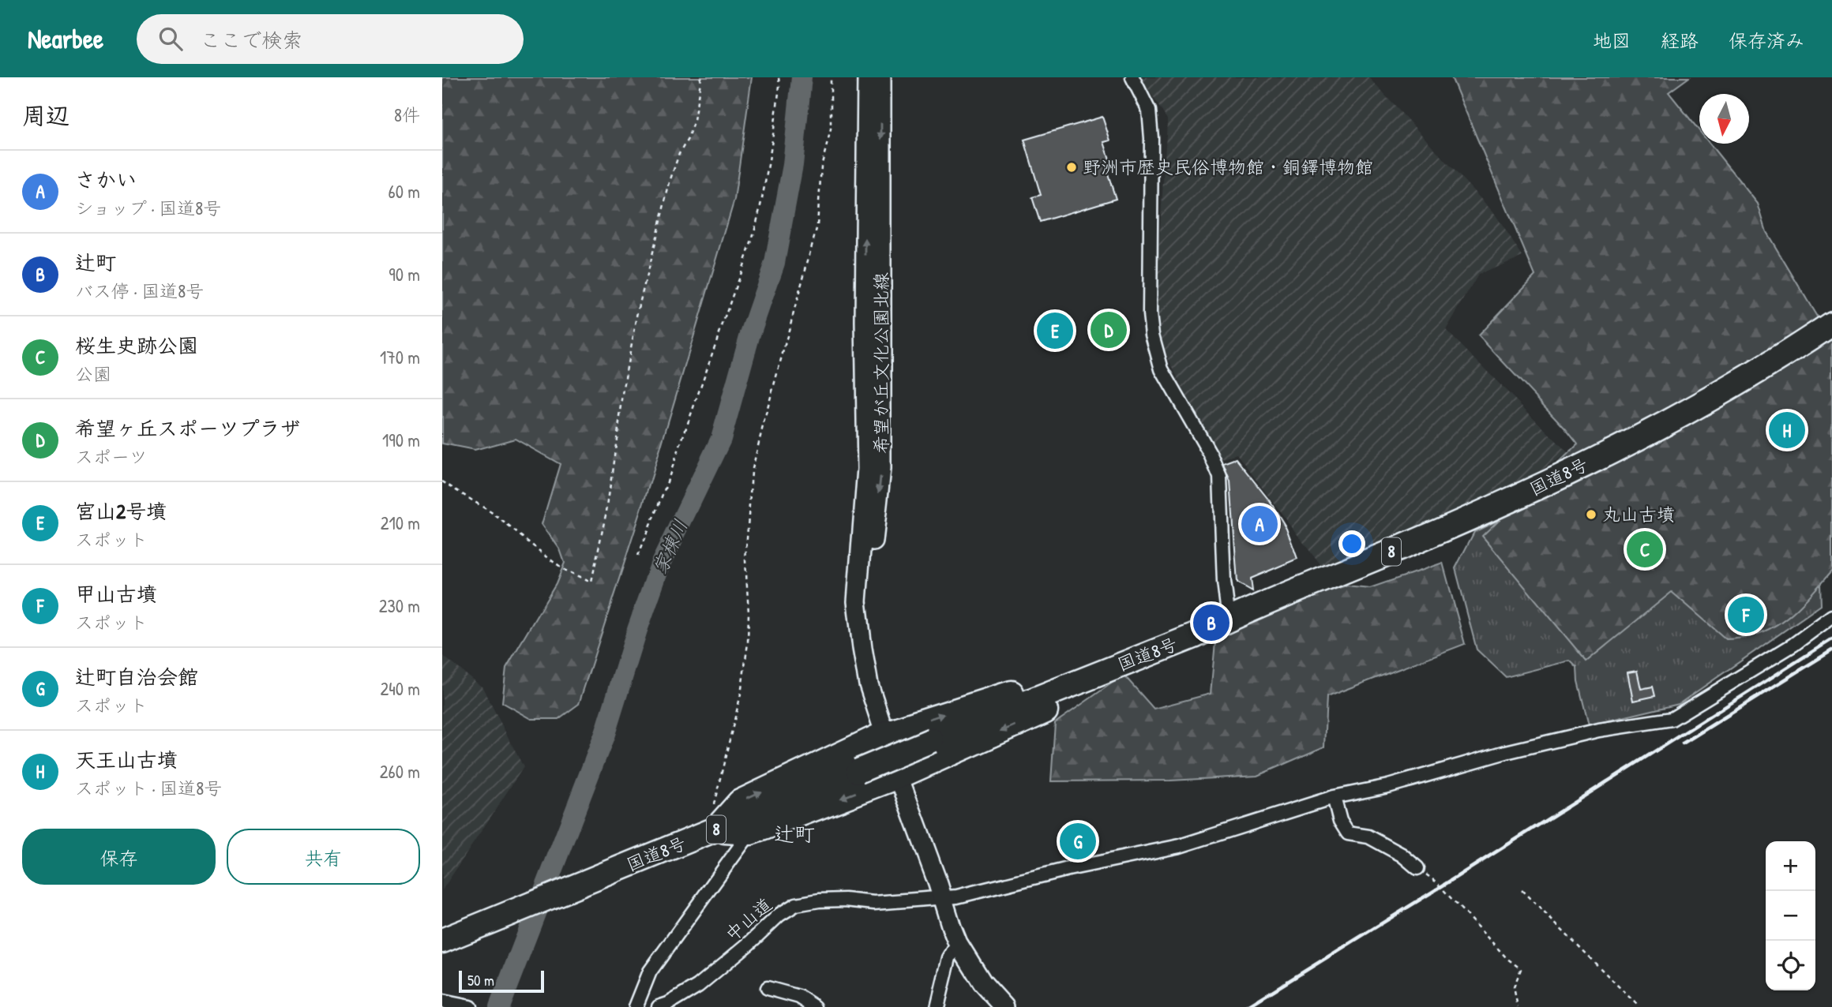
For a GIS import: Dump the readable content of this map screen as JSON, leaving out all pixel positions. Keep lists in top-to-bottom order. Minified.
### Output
{"streets":{"highway":["国道8号","8"],"main road":["希望が丘文化公園北線"],"street":["中山道"]},"crossings":[["希望が丘文化公園北線","中山道"]],"districts":["辻町"],"water":["家棟川"],"places":["野洲市歴史民俗博物館・銅鐸博物館","丸山古墳"],"scale_bar":"50 m","north":"bottom","page":{"header":"Nearbee","search":"ここで検索","nav":["地図","経路","保存済み"],"heading":["周辺","8件"],"list":[{"mark":"A","name":"さかい","note":"ショップ · 国道8号","value":"60 m"},{"mark":"B","name":"辻町","note":"バス停 · 国道8号","value":"90 m"},{"mark":"C","name":"桜生史跡公園","note":"公園","value":"170 m"},{"mark":"D","name":"希望ヶ丘スポーツプラザ","note":"スポーツ","value":"190 m"},{"mark":"E","name":"宮山2号墳","note":"スポット","value":"210 m"},{"mark":"F","name":"甲山古墳","note":"スポット","value":"230 m"},{"mark":"G","name":"辻町自治会館","note":"スポット","value":"240 m"},{"mark":"H","name":"天王山古墳","note":"スポット · 国道8号","value":"260 m"}],"pins":["D","E","H","A","C","F","B","G"],"buttons":["保存","共有"],"map_buttons":["+","−"],"scale":"50 m"}}
